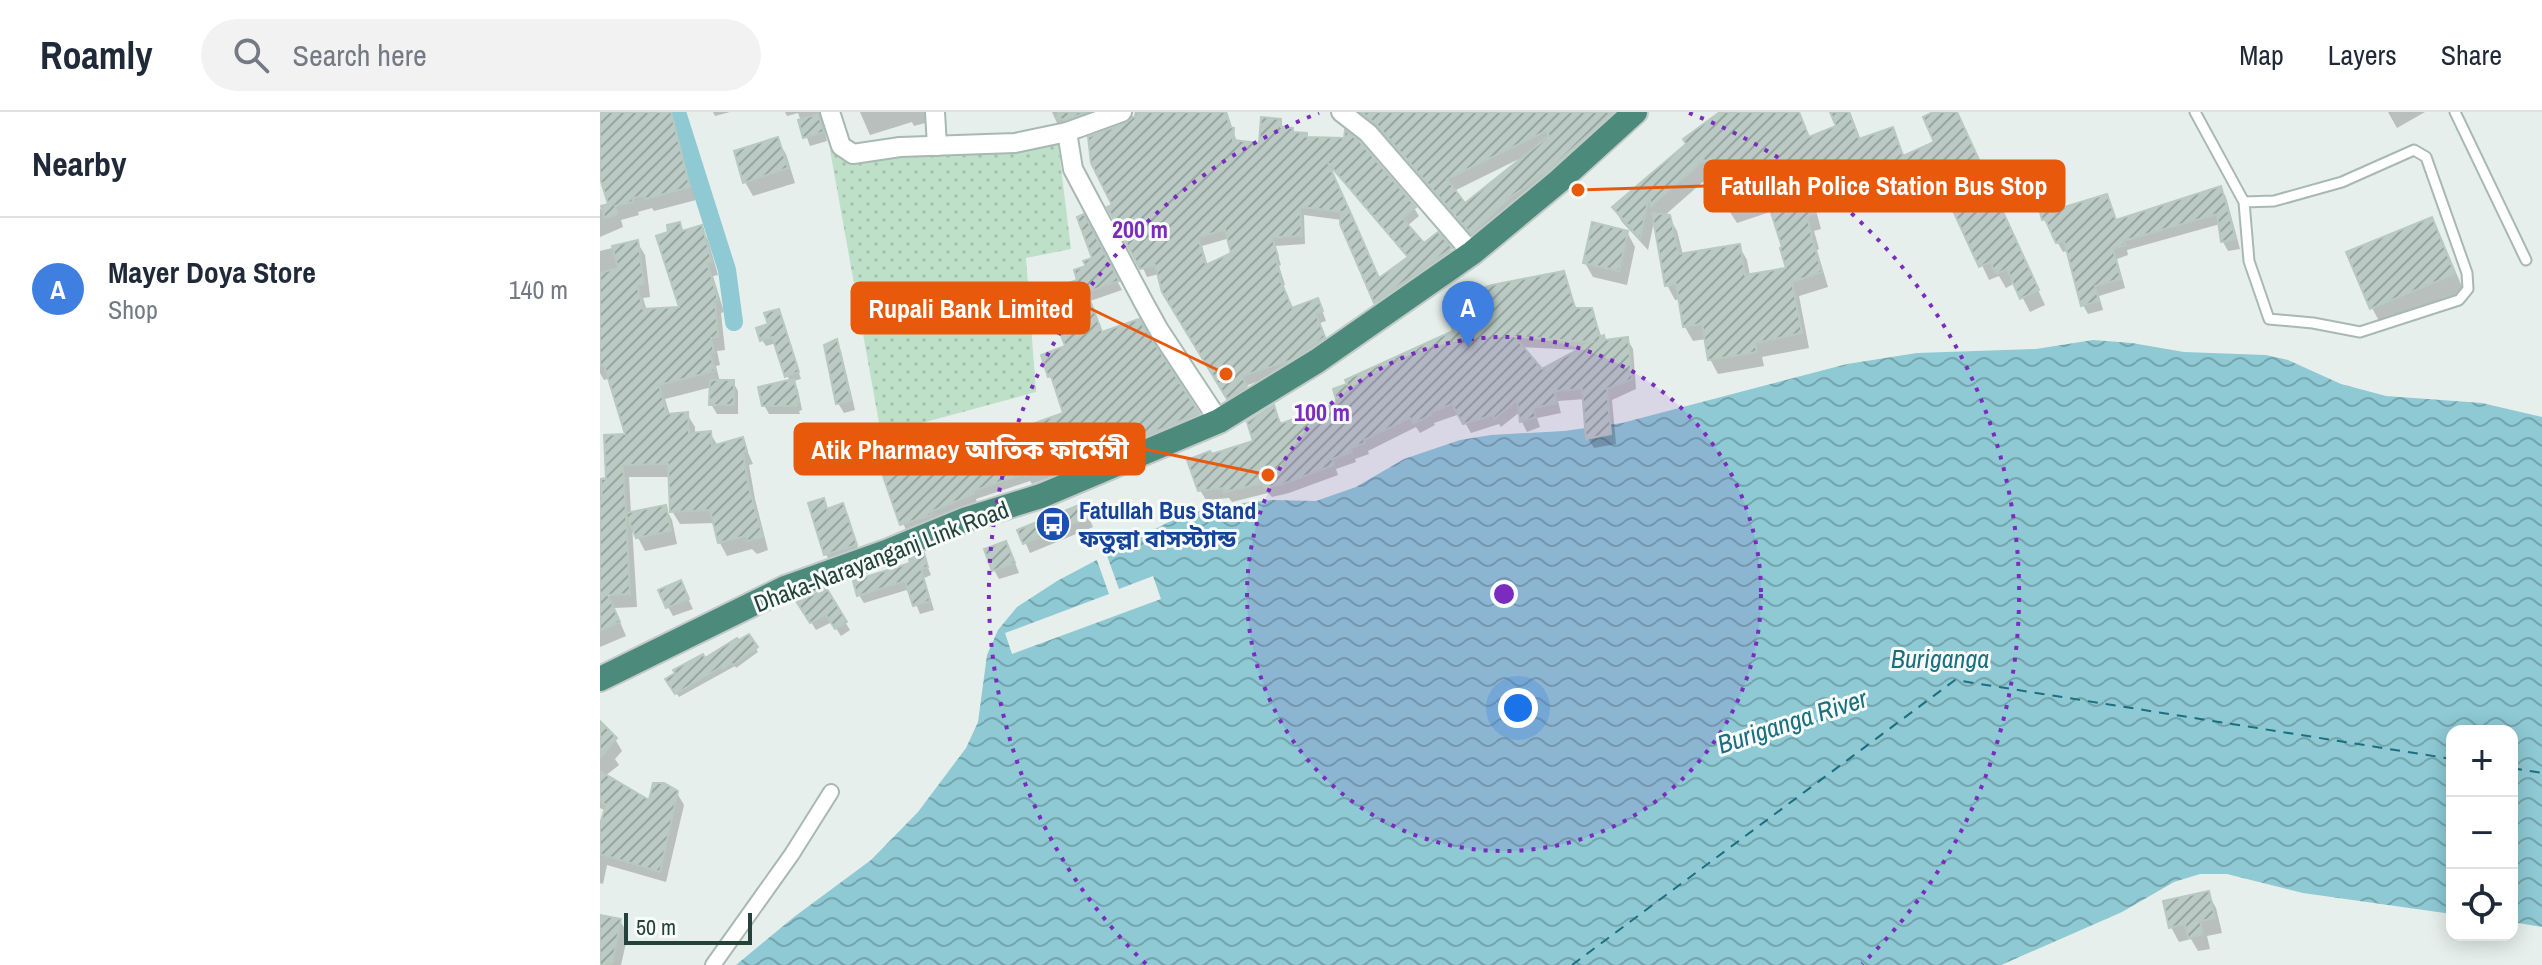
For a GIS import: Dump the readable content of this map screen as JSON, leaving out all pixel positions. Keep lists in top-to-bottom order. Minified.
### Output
{"streets":{"highway":["Dhaka-Narayanganj Link Road"]},"water":["Buriganga","Buriganga River"],"places":{"other":["Fatullah Police Station Bus Stop","Rupali Bank Limited","Atik Pharmacy আতিক ফার্মেসী"],"bus stop":["Fatullah Bus Stand ফতুল্লা বাসস্ট্যান্ড"]},"scale_bar":"50 m","page":{"header":"Roamly","search":"Search here","nav":["Map","Layers","Share"],"heading":"Nearby","list":[{"mark":"A","name":"Mayer Doya Store","note":"Shop","value":"140 m"}],"pins":"A","map_buttons":["+","−"],"scale":"50 m"},"rings":["200 m","100 m"]}
